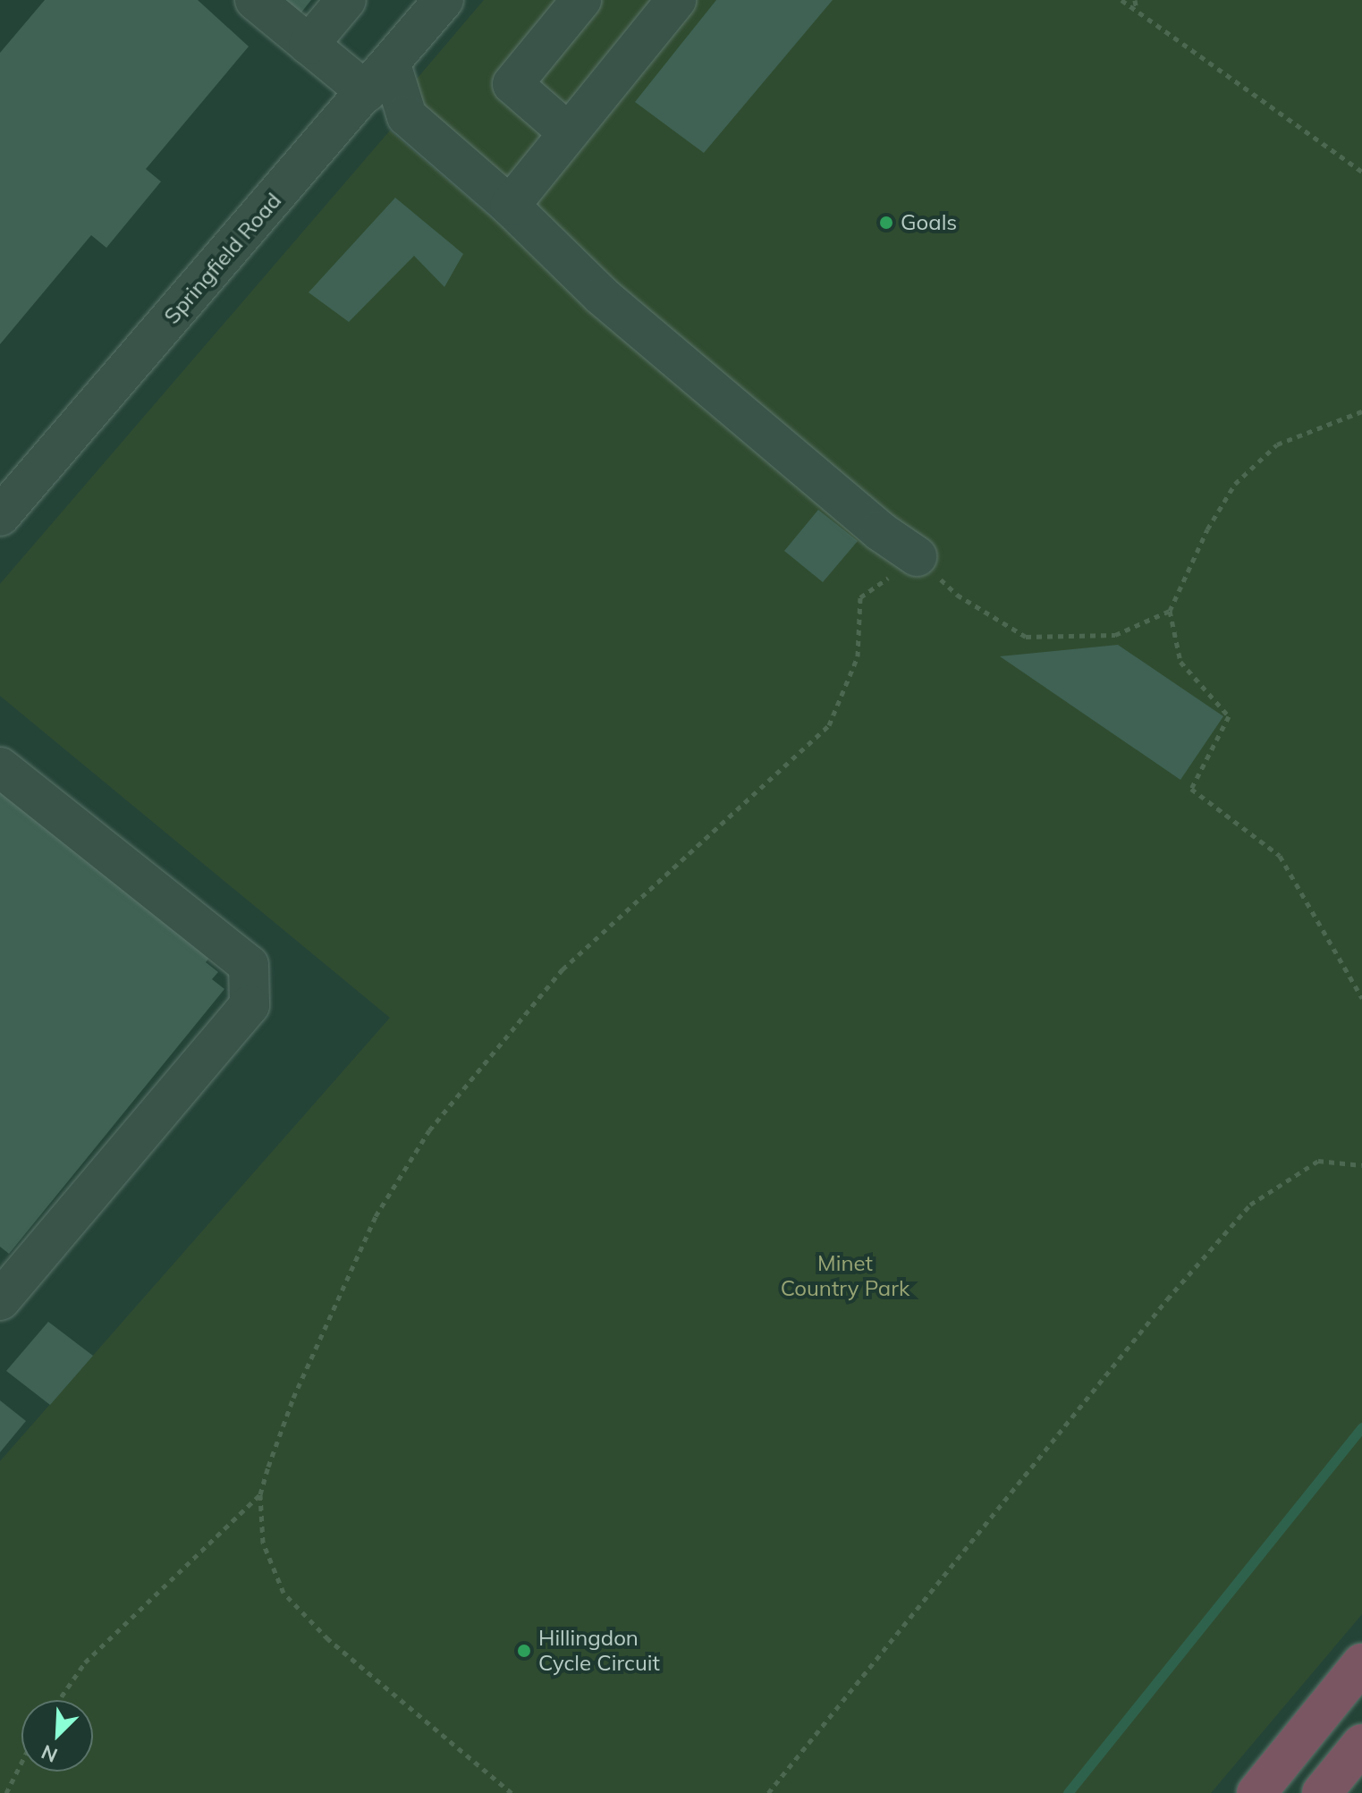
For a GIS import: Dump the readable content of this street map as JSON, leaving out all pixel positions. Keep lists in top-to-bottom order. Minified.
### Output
{"streets":{"street":["Springfield Road"]},"parks":["Minet Country Park"],"places":["Goals","Hillingdon Cycle Circuit"],"north":"bottom left"}
